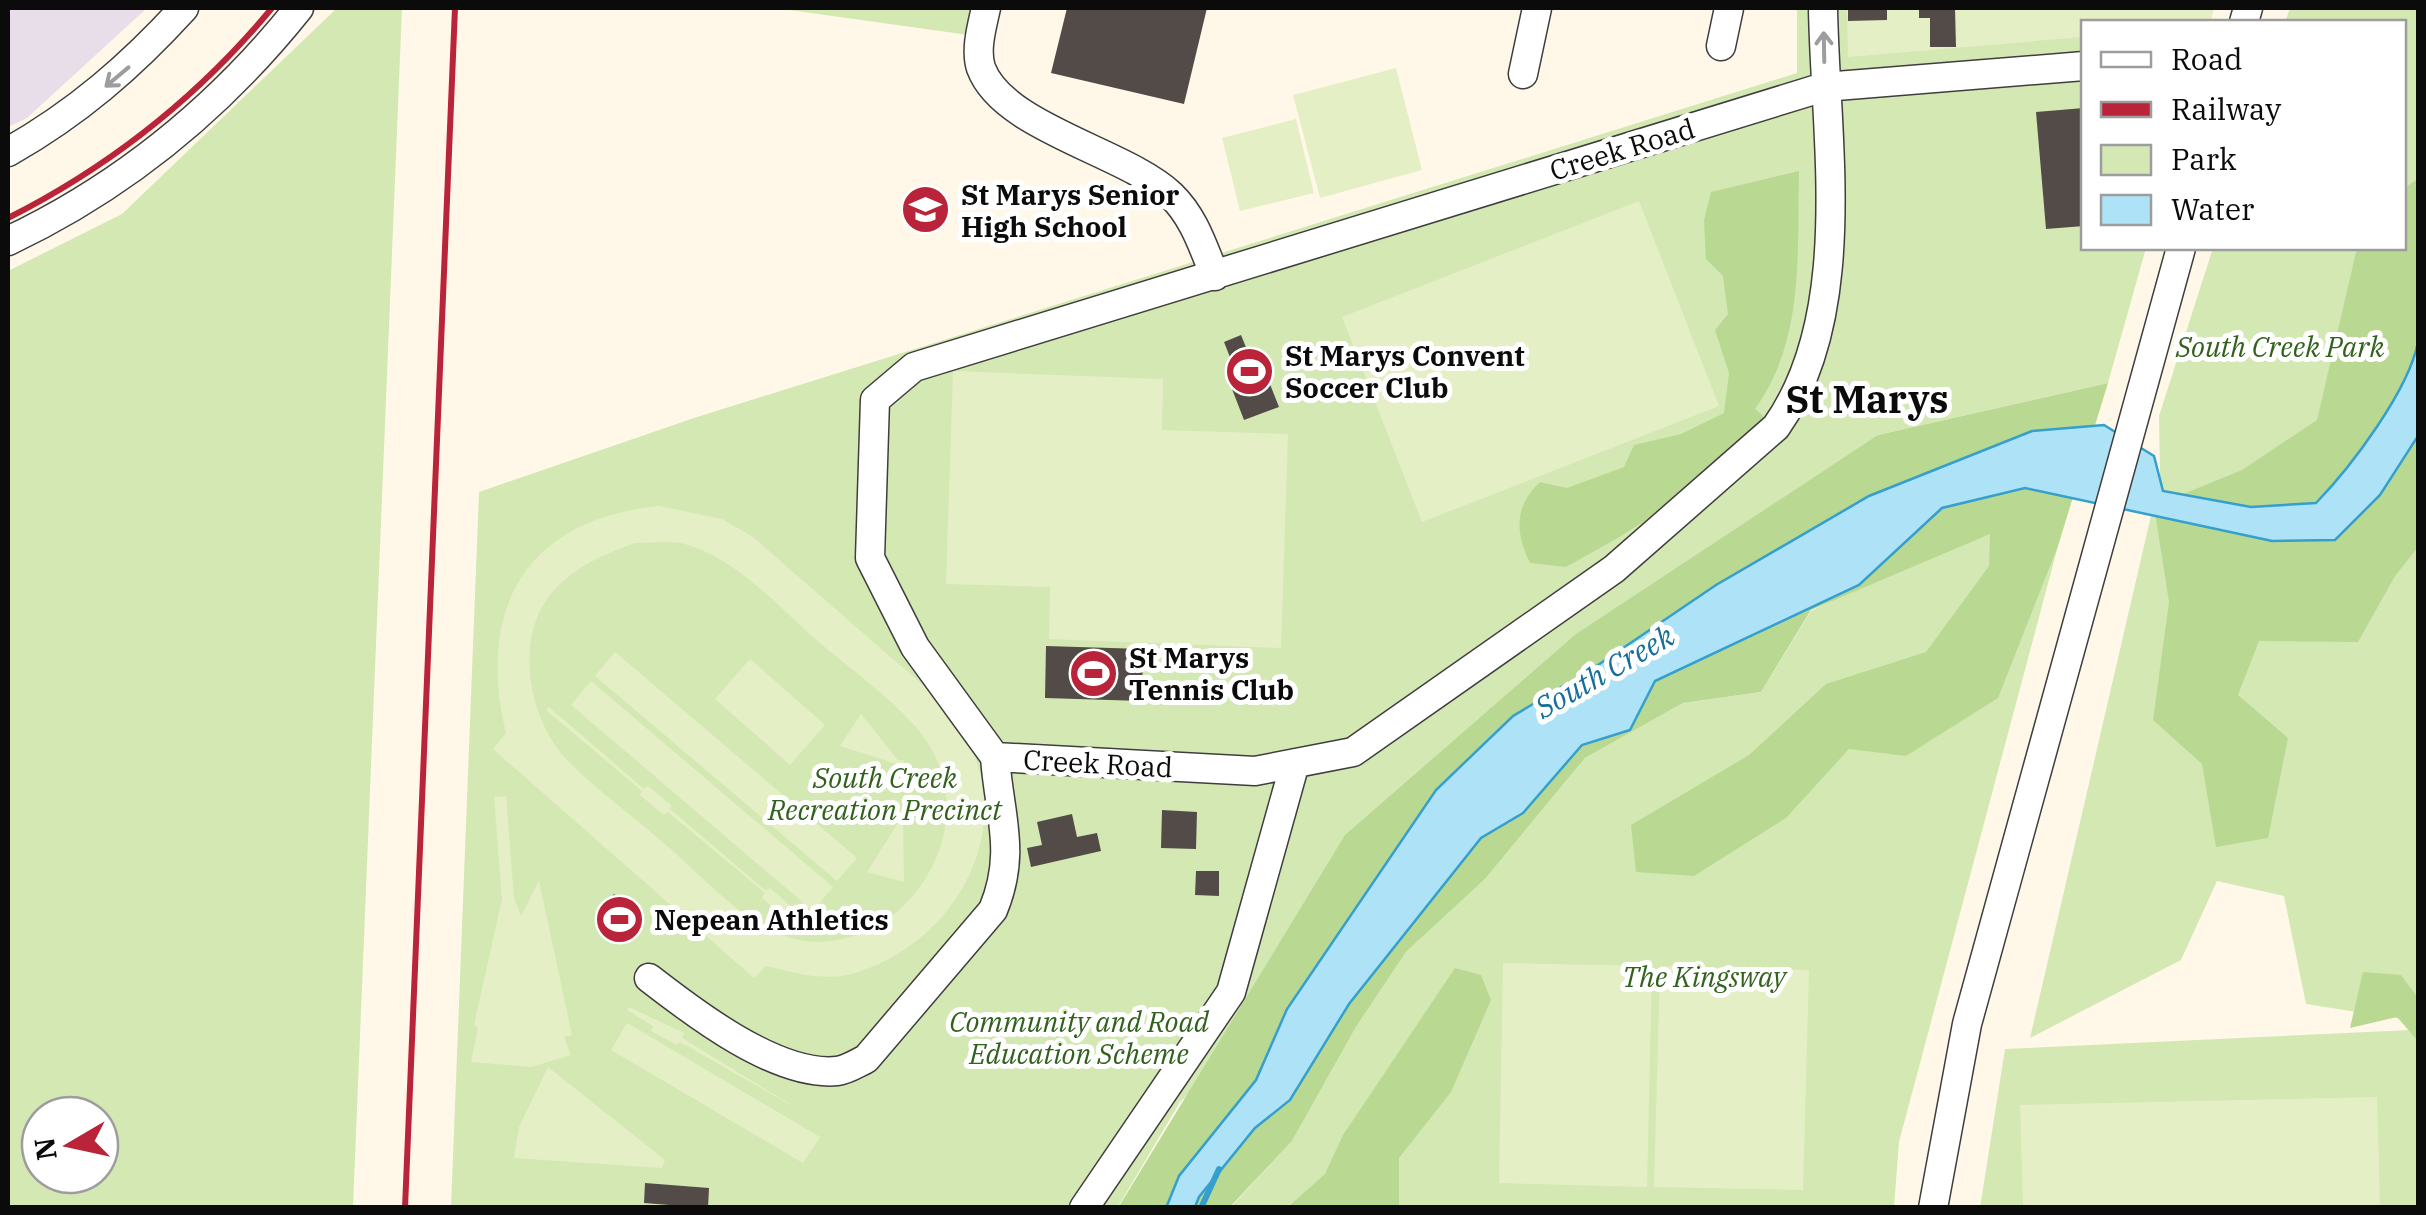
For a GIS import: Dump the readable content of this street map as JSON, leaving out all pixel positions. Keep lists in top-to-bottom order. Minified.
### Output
{"streets":{"street":["Creek Road"]},"districts":["St Marys"],"water":["South Creek"],"parks":["South Creek Park","South Creek Recreation Precinct","The Kingsway","Community and Road Education Scheme"],"places":{"school or university":["St Marys Senior High School"],"sports":["St Marys Convent Soccer Club","St Marys Tennis Club","Nepean Athletics"]},"legend":["Road","Railway","Park","Water"],"north":"left"}
